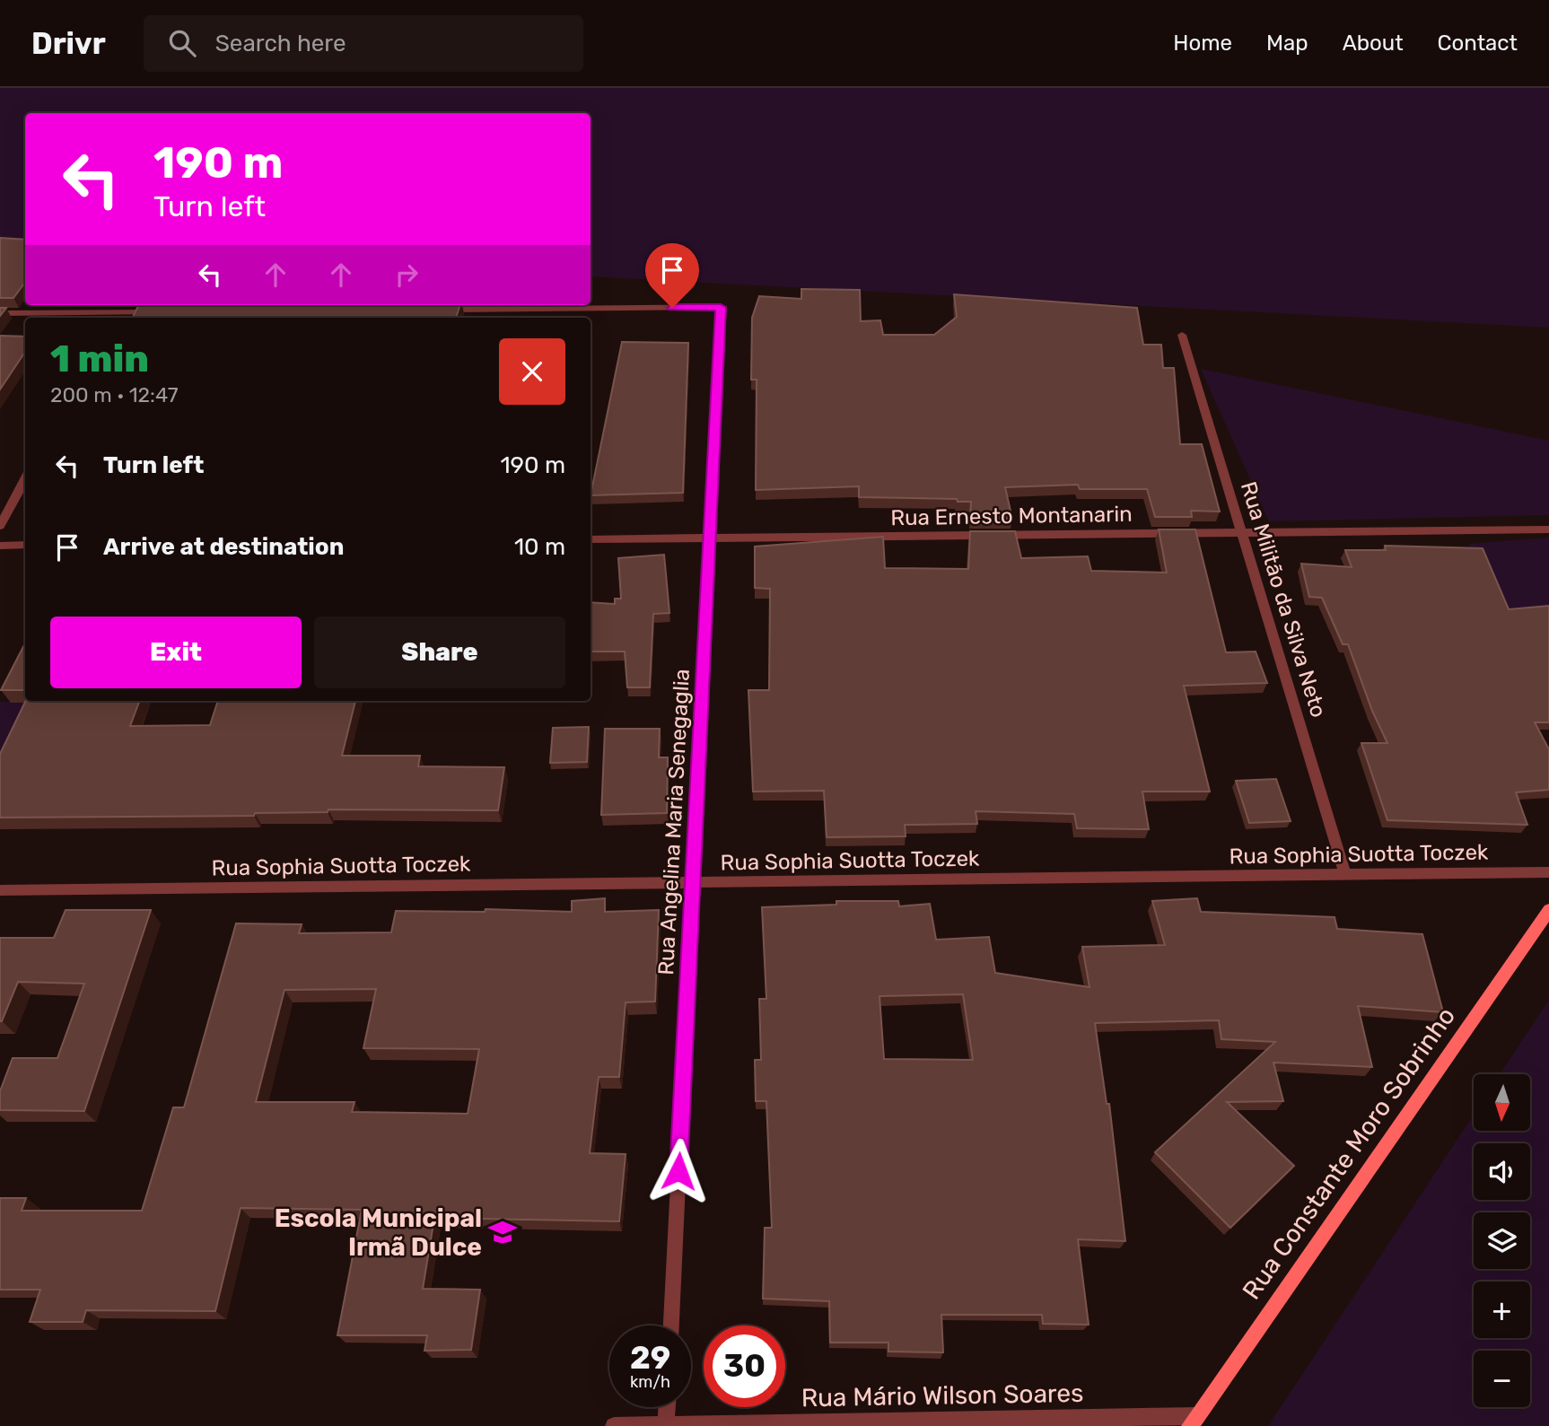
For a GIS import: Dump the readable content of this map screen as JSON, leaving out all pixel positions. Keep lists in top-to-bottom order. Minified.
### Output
{"streets":{"main road":["Rua Constante Moro Sobrinho"],"street":["Rua Ernesto Montanarin","Rua Militão da Silva Neto","Rua Angelina Maria Senegaglia","Rua Sophia Suotta Toczek","Rua Mário Wilson Soares"]},"crossings":[["Rua Ernesto Montanarin","Rua Militão da Silva Neto"],["Rua Ernesto Montanarin","Rua Angelina Maria Senegaglia"],["Rua Militão da Silva Neto","Rua Sophia Suotta Toczek"],["Rua Angelina Maria Senegaglia","Rua Sophia Suotta Toczek"],["Rua Constante Moro Sobrinho","Rua Mário Wilson Soares"]],"places":{"school or university":["Escola Municipal Irmã Dulce"]},"north":"bottom","page":{"header":"Drivr","search":"Search here","nav":["Home","Map","About","Contact"],"turn":["190 m","Turn left"],"heading":["1 min","200 m · 12:47"],"list":[{"name":"Turn left","value":"190 m"},{"name":"Arrive at destination","value":"10 m"}],"buttons":["Exit","Share"],"map_buttons":["+","−"],"speed":"29 km/h","limit":"30"}}
